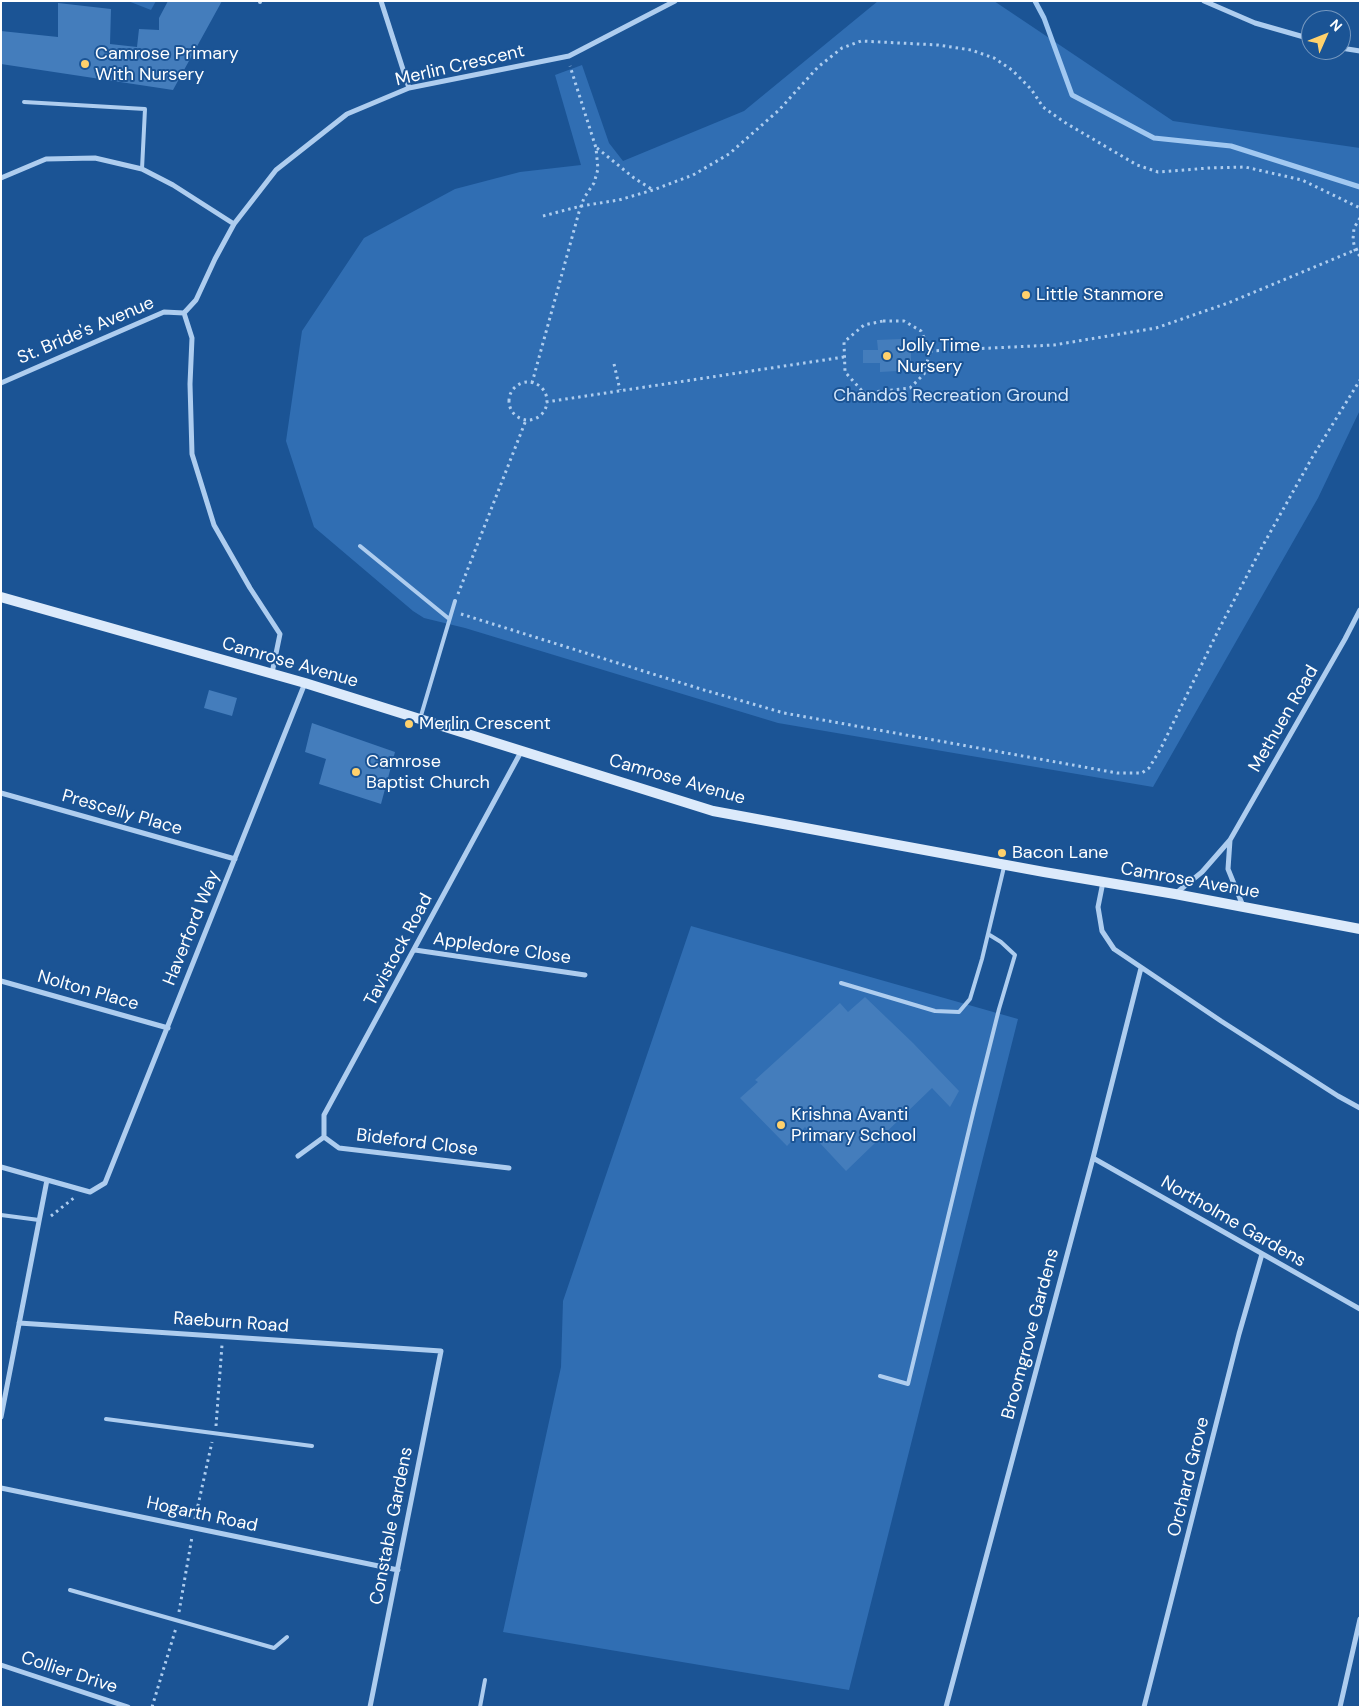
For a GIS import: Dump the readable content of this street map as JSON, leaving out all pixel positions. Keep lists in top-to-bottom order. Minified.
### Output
{"streets":{"street":["Merlin Crescent","St. Bride's Avenue","Camrose Avenue","Methuen Road","Prescelly Place","Haverford Way","Appledore Close","Tavistock Road","Nolton Place","Bideford Close","Northolme Gardens","Raeburn Road","Broomgrove Gardens","Orchard Grove","Hogarth Road","Constable Gardens","Collier Drive"]},"crossings":[["Merlin Crescent","St. Bride's Avenue"],["Camrose Avenue","Methuen Road"],["Camrose Avenue","Haverford Way"],["Camrose Avenue","Tavistock Road"],["Prescelly Place","Haverford Way"],["Haverford Way","Nolton Place"],["Appledore Close","Tavistock Road"],["Tavistock Road","Bideford Close"],["Northolme Gardens","Broomgrove Gardens"],["Northolme Gardens","Orchard Grove"],["Raeburn Road","Constable Gardens"],["Hogarth Road","Constable Gardens"]],"parks":["Chandos Recreation Ground"],"places":["Camrose Primary With Nursery","Little Stanmore","Jolly Time Nursery","Merlin Crescent","Camrose Baptist Church","Bacon Lane","Krishna Avanti Primary School"],"north":"top right"}
